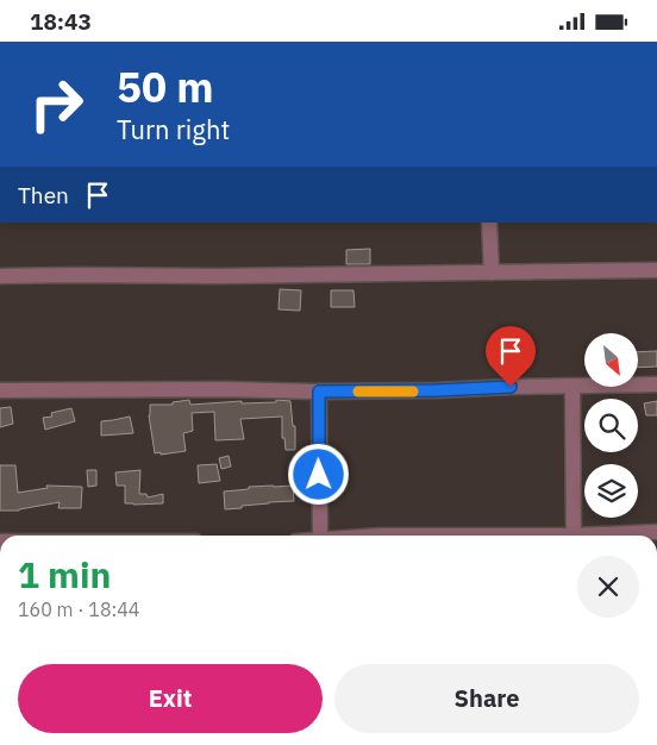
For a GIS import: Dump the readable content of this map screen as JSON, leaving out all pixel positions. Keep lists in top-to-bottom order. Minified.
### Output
{"north":"bottom right","page":{"status":"18:43","turn":["50 m","Turn right"],"then":"Then","heading":["1 min","160 m · 18:44"],"buttons":["Exit","Share"]}}
